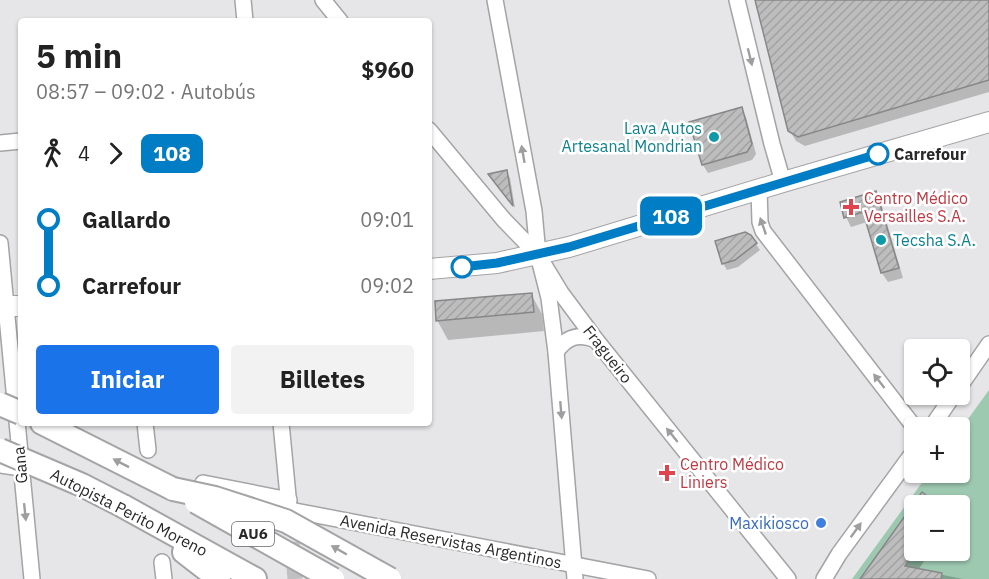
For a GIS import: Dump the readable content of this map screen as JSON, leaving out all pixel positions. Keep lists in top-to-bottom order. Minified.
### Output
{"streets":{"highway":["Autopista Perito Moreno","AU6"],"street":["Fragueiro","Gana","Avenida Reservistas Argentinos"]},"one_way":["Fragueiro"],"places":{"other":["Lava Autos Artesanal Mondrian","Carrefour","Tecsha S.A.","Maxikiosco"],"health":["Centro Médico Versailles S.A.","Centro Médico Liniers"]},"lines":["bus line 108"],"page":{"on_map":"108","heading":["5 min","08:57 – 09:02 · Autobús","$960"],"legs":["4","108"],"list":[{"name":"Gallardo","value":"09:01"},{"name":"Carrefour","value":"09:02"}],"buttons":["Iniciar","Billetes"],"map_buttons":["+","−"]}}
